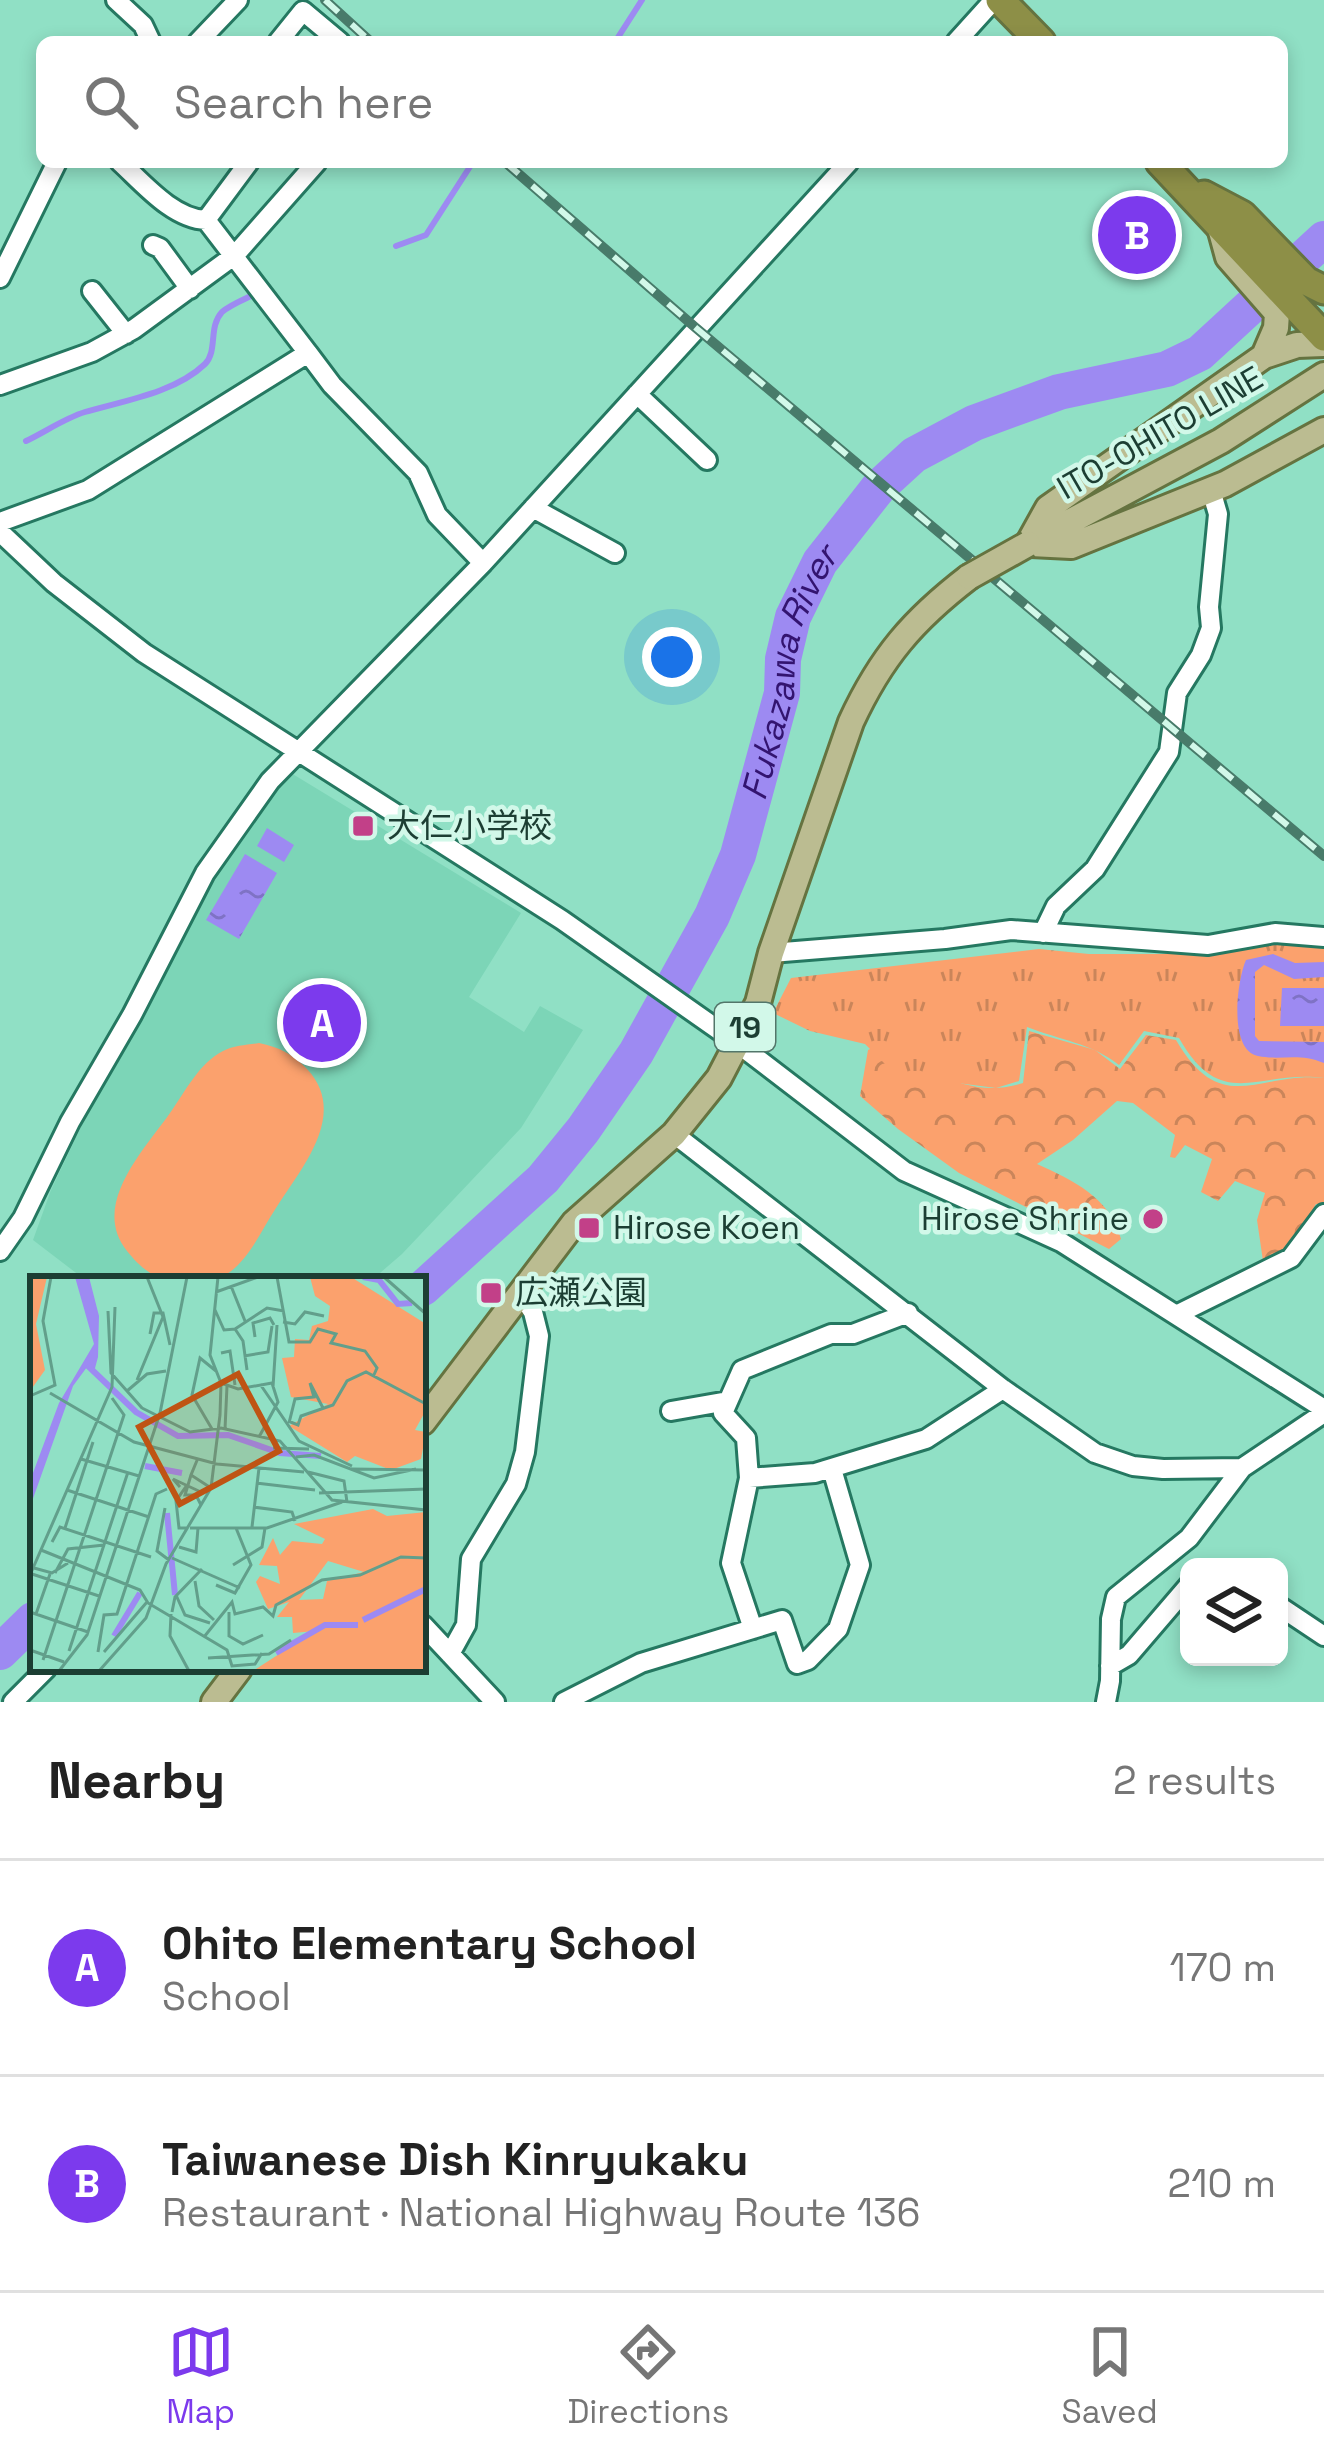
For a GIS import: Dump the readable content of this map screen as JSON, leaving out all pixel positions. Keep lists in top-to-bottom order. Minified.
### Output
{"streets":{"main road":["ITO-OHITO LINE","19"]},"crossings":[["ITO-OHITO LINE","19"]],"water":["Fukazawa River"],"places":{"transit":["大仁小学校","Hirose Koen","広瀬公園"],"other":["Hirose Shrine"]},"page":{"search":"Search here","pins":["B","A"],"heading":["Nearby","2 results"],"list":[{"mark":"A","name":"Ohito Elementary School","note":"School","value":"170 m"},{"mark":"B","name":"Taiwanese Dish Kinryukaku","note":"Restaurant · National Highway Route 136","value":"210 m"}],"nav":["Map","Directions","Saved"]}}
